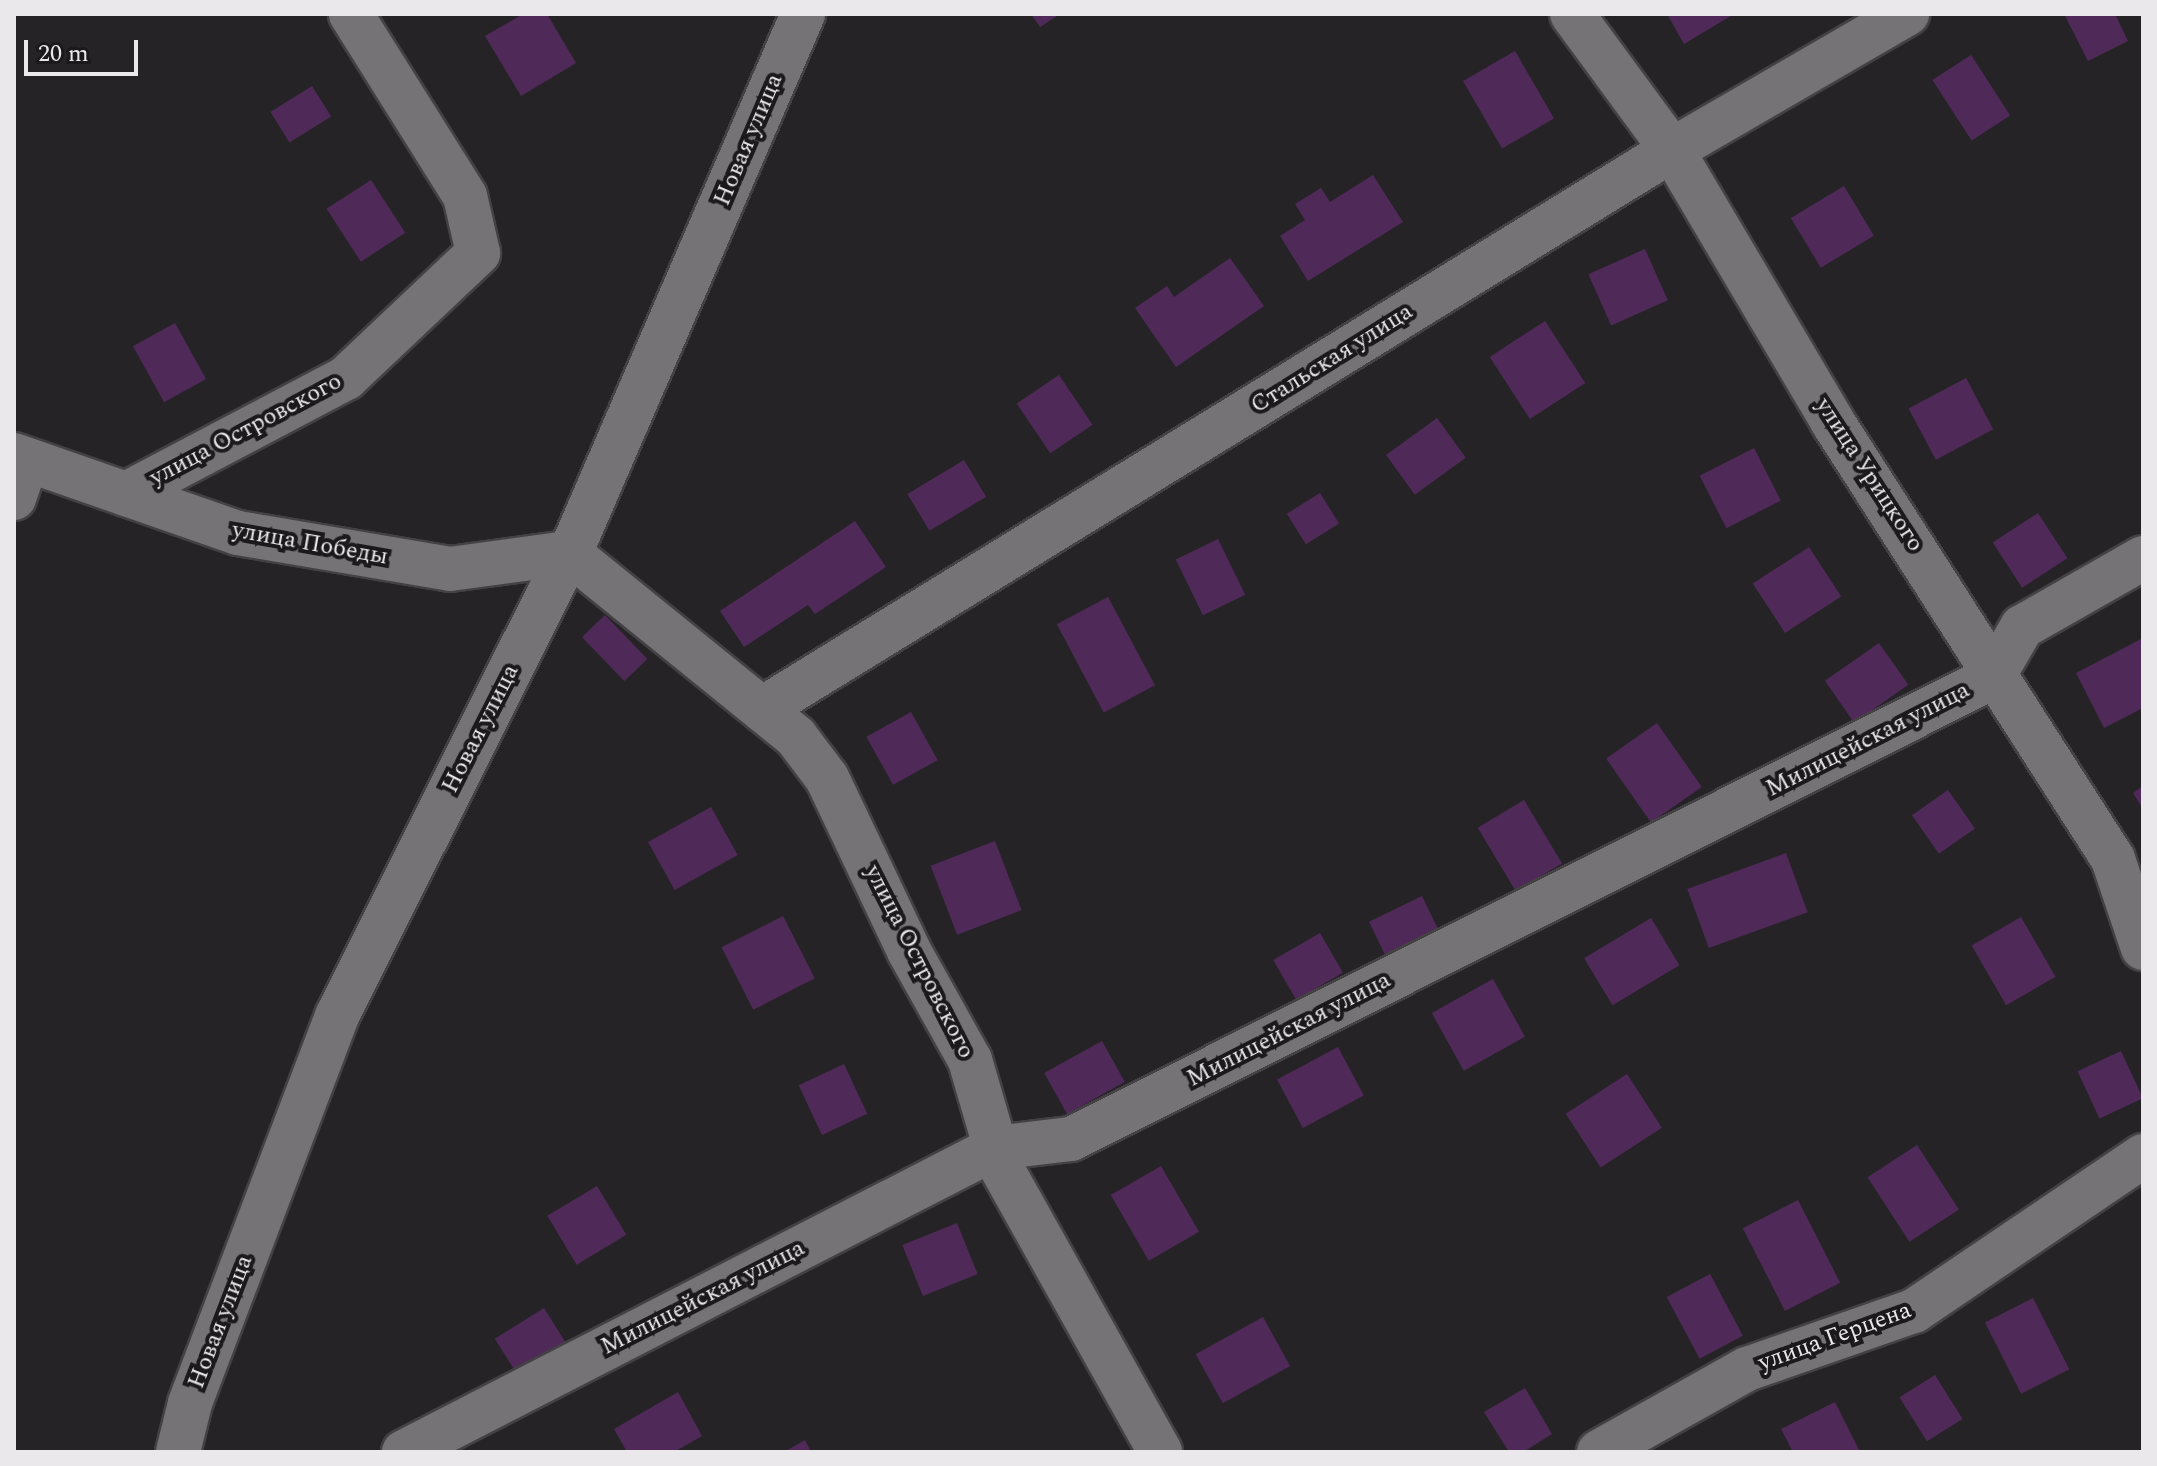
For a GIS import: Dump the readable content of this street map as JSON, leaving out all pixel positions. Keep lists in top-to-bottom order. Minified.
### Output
{"streets":{"street":["Новая улица","Стальская улица","улица Островского","улица Урицкого","улица Победы","Милицейская улица","улица Герцена"]},"crossings":[["Новая улица","улица Островского"],["Новая улица","улица Победы"],["Стальская улица","улица Островского"],["Стальская улица","улица Урицкого"],["улица Островского","улица Победы"],["улица Островского","Милицейская улица"],["улица Урицкого","Милицейская улица"]],"scale_bar":"20 m"}
